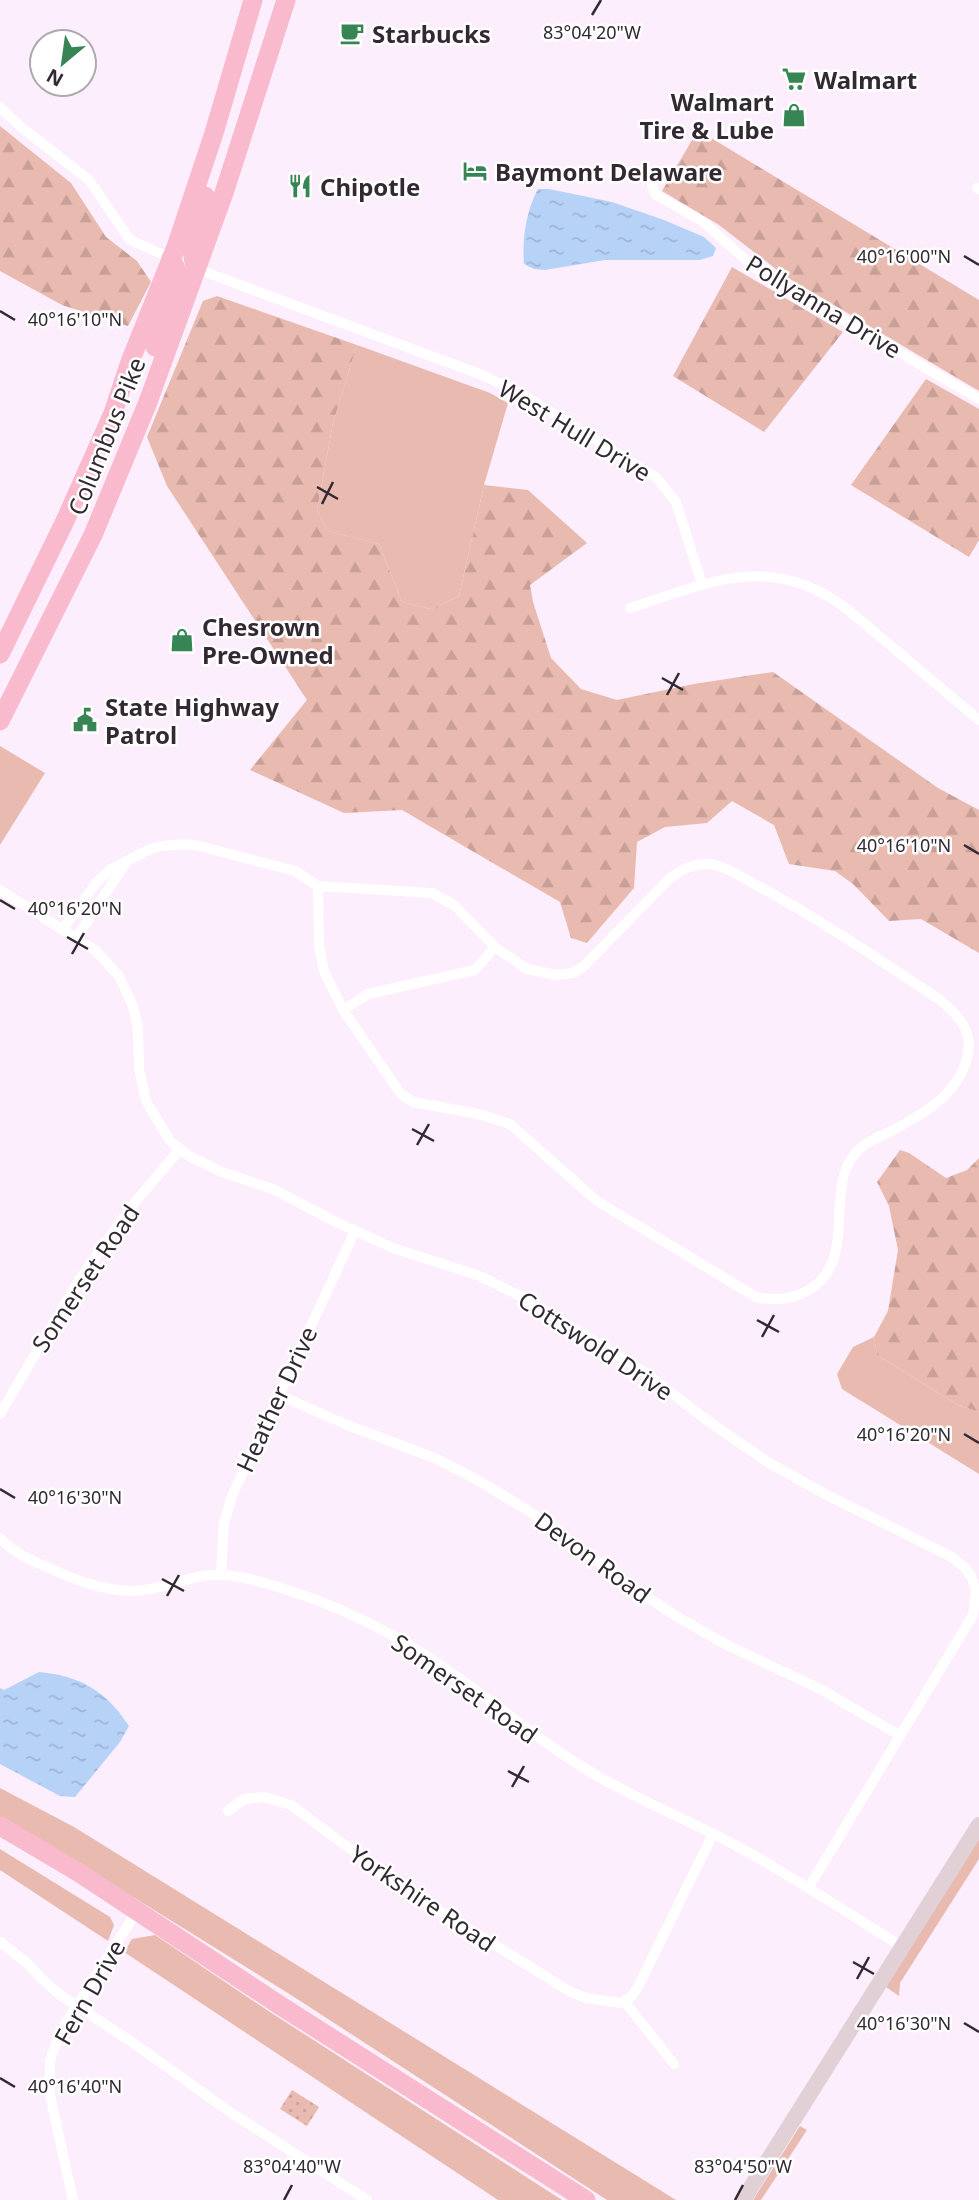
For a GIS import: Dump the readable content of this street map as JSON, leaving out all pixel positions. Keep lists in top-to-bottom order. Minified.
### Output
{"streets":{"highway":["Columbus Pike"],"street":["Pollyanna Drive","West Hull Drive","Somerset Road","Cottswold Drive","Heather Drive","Devon Road","Yorkshire Road","Fern Drive"]},"crossings":[["West Hull Drive","Columbus Pike"],["Somerset Road","Cottswold Drive"],["Somerset Road","Heather Drive"],["Cottswold Drive","Heather Drive"],["Cottswold Drive","Devon Road"],["Heather Drive","Devon Road"]],"places":{"cafe":["Starbucks"],"supermarket":["Walmart"],"shop":["Walmart Tire & Lube","Chesrown Pre-Owned"],"hotel":["Baymont Delaware"],"restaurant":["Chipotle"],"public building":["State Highway Patrol"]},"north":"bottom left","coordinates":["83°04'20\"W","40°16'00\"N","40°16'10\"N","40°16'20\"N","40°16'30\"N","40°16'40\"N","83°04'40\"W","83°04'50\"W"]}
